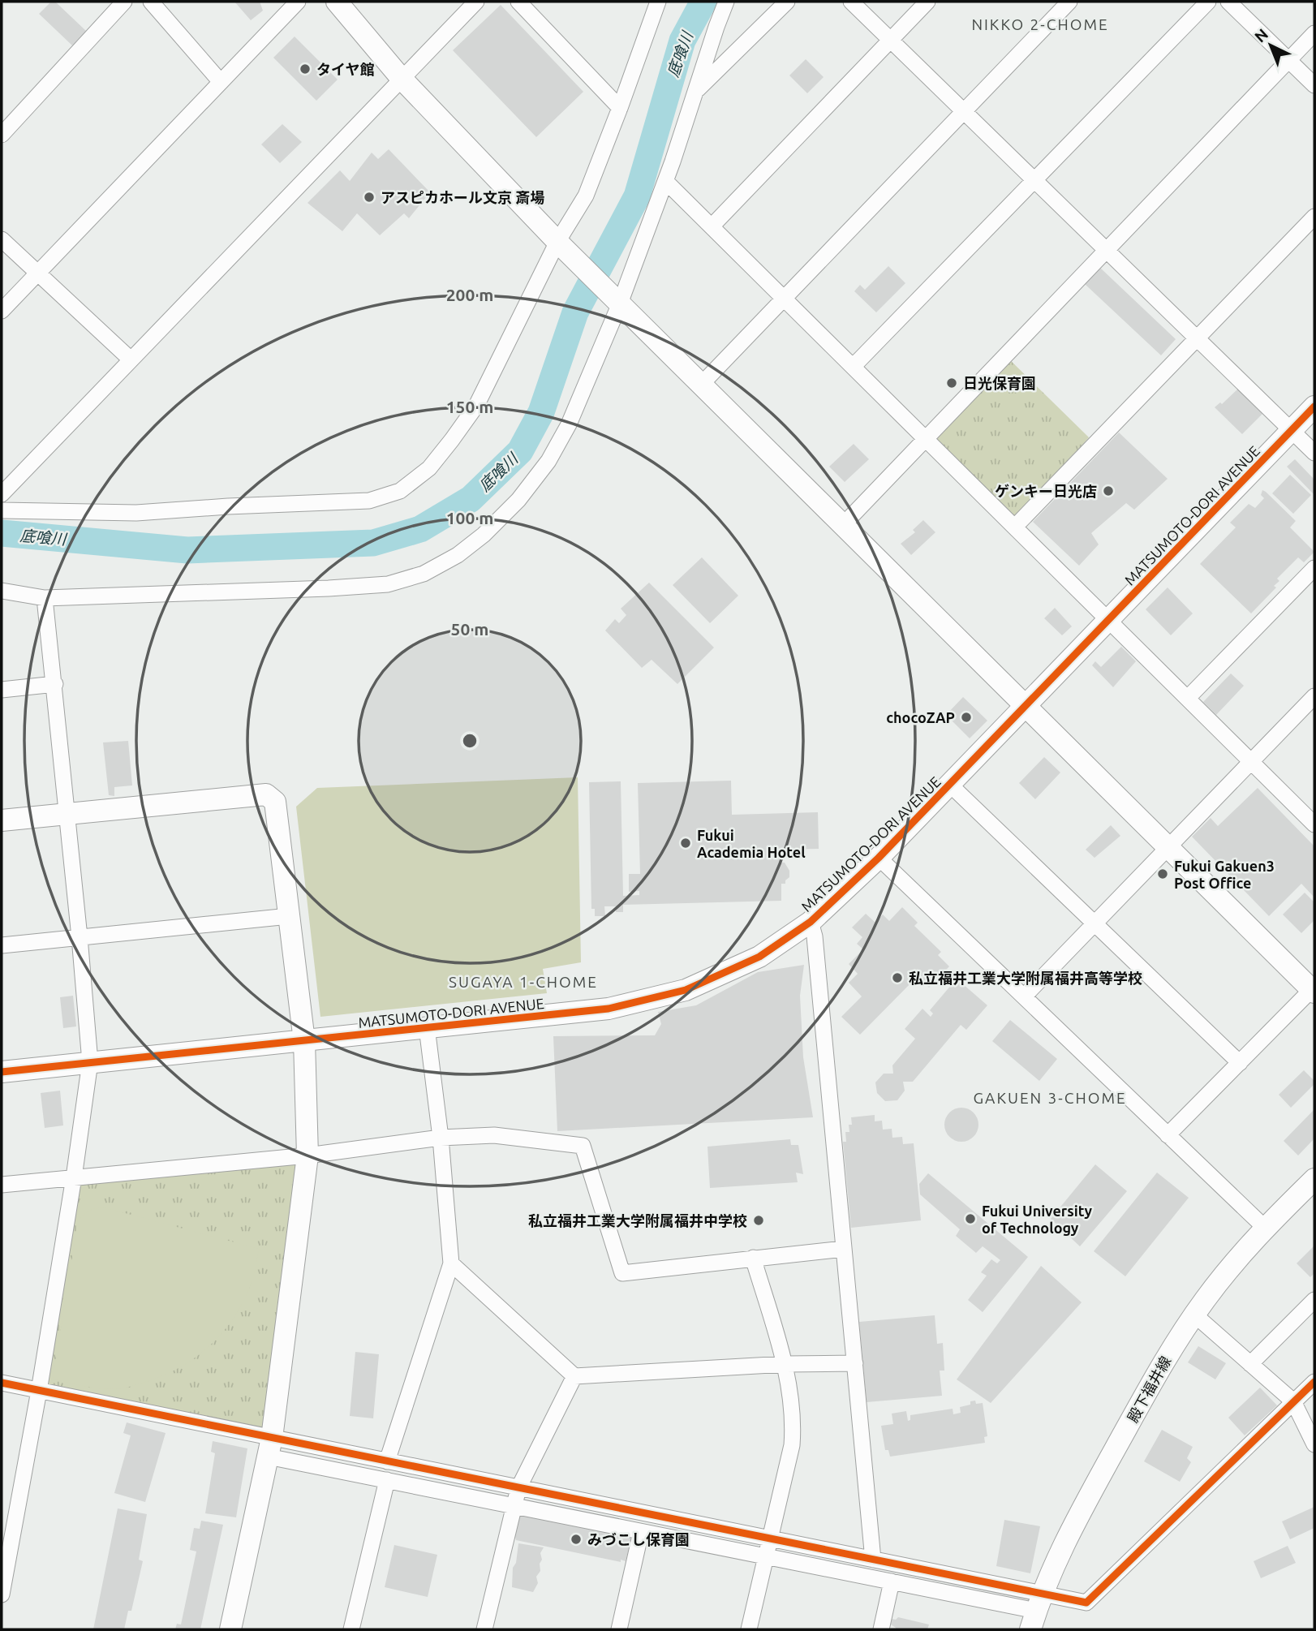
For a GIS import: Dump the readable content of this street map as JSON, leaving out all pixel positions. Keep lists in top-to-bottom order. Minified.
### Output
{"streets":{"street":["MATSUMOTO-DORI AVENUE","殿下福井線"]},"districts":["NIKKO 2-CHOME","SUGAYA 1-CHOME","GAKUEN 3-CHOME"],"water":["底喰川"],"places":["タイヤ館","アスピカホール文京 斎場","日光保育園","ゲンキー日光店","chocoZAP","Fukui Academia Hotel","Fukui Gakuen3 Post Office","私立福井工業大学附属福井高等学校","Fukui University of Technology","私立福井工業大学附属福井中学校","みづこし保育園"],"north":"top left","rings":["200 m","150 m","100 m","50 m"]}
